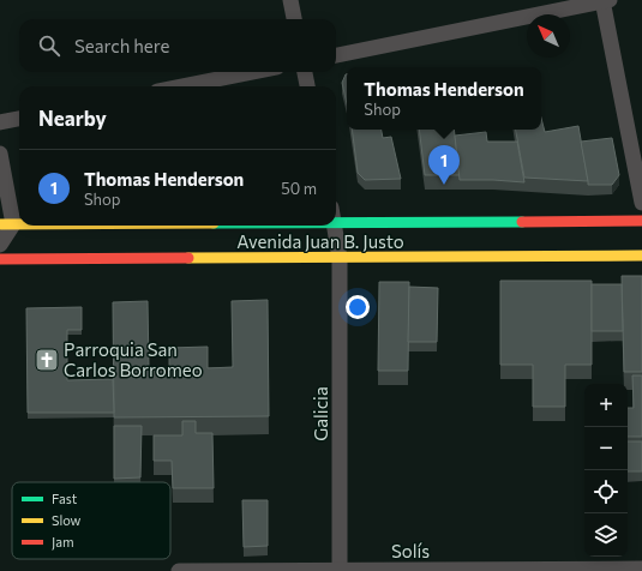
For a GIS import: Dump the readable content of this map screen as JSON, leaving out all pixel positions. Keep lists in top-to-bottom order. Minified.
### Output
{"streets":{"main road":["Avenida Juan B. Justo"],"street":["Galicia","Solís"]},"crossings":[["Avenida Juan B. Justo","Galicia"],["Galicia","Solís"]],"places":{"church":["Parroquia San Carlos Borromeo"]},"legend":["Fast","Slow","Jam"],"north":"top left","page":{"search":"Search here","popup":["Thomas Henderson","Shop"],"heading":"Nearby","pins":"1","list":[{"mark":"1","name":"Thomas Henderson","note":"Shop","value":"50 m"}],"map_buttons":["+","−"]}}
